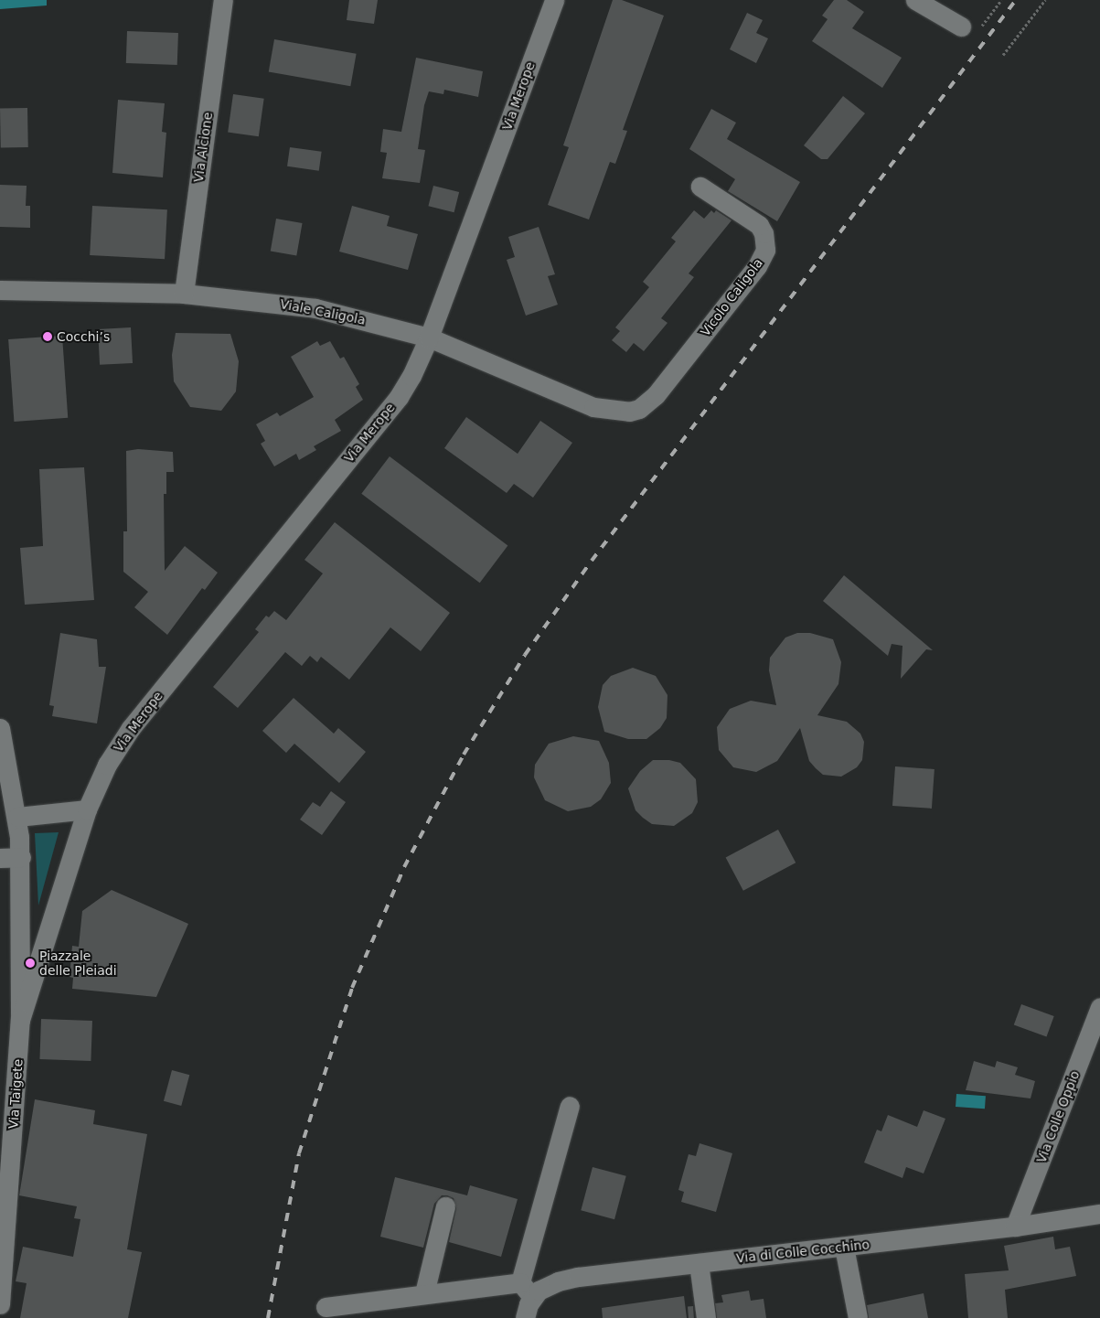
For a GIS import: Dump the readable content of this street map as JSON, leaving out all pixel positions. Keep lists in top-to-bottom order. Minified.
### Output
{"streets":{"street":["Via Merope","Via Alcione","Vicolo Caligola","Viale Caligola","Via Taigete","Via Colle Oppio","Via di Colle Cocchino"]},"crossings":[["Via Merope","Viale Caligola"],["Via Alcione","Viale Caligola"],["Vicolo Caligola","Viale Caligola"],["Via Colle Oppio","Via di Colle Cocchino"]],"places":["Cocchi’s","Piazzale delle Pleiadi"]}
